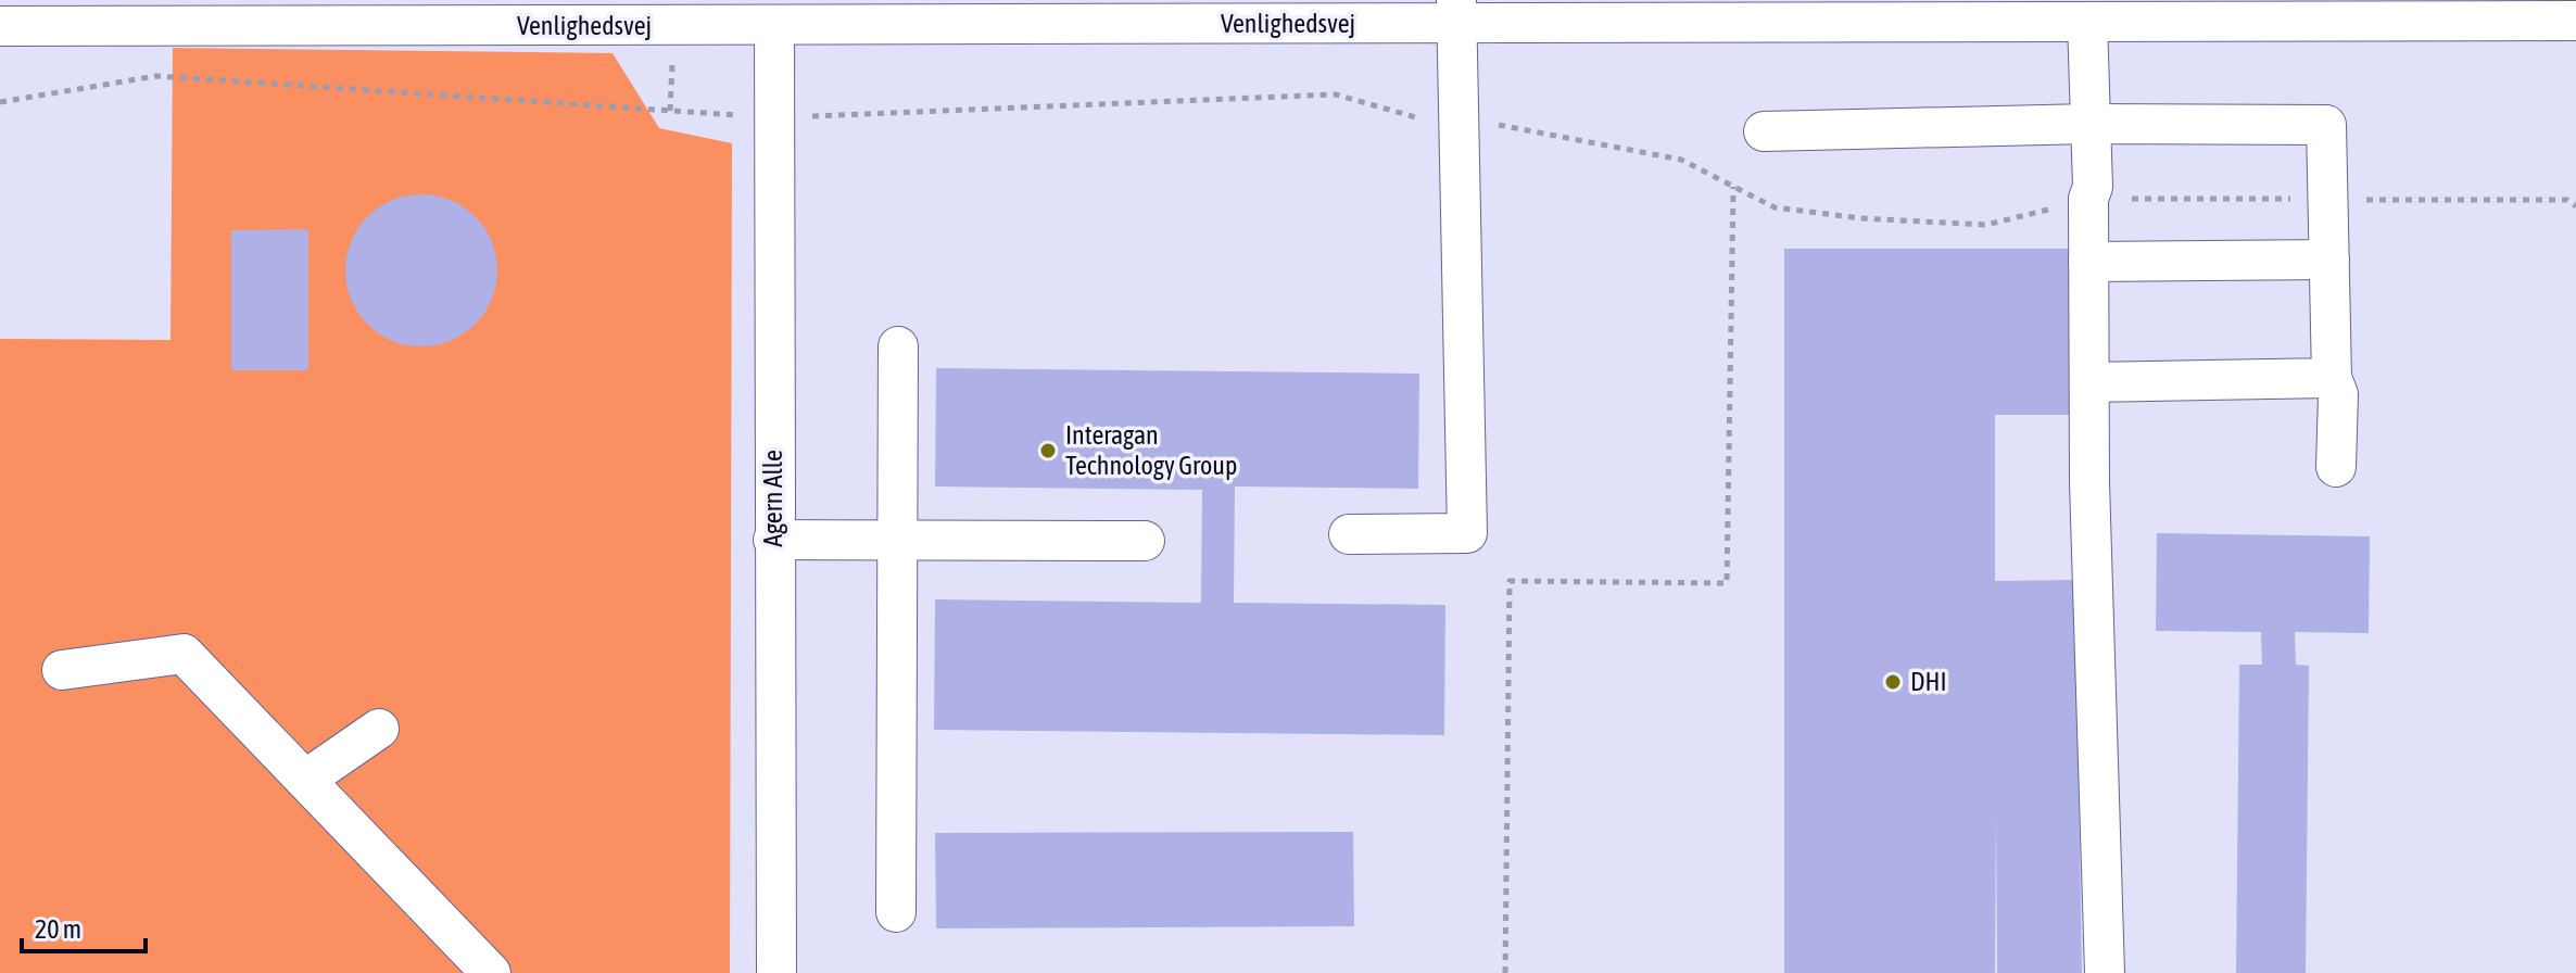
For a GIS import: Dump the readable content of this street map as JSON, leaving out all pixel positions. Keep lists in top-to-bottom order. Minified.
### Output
{"streets":{"street":["Venlighedsvej","Agern Alle"]},"crossings":[["Venlighedsvej","Agern Alle"]],"places":["Interagan Technology Group","DHI"],"scale_bar":"20 m"}
